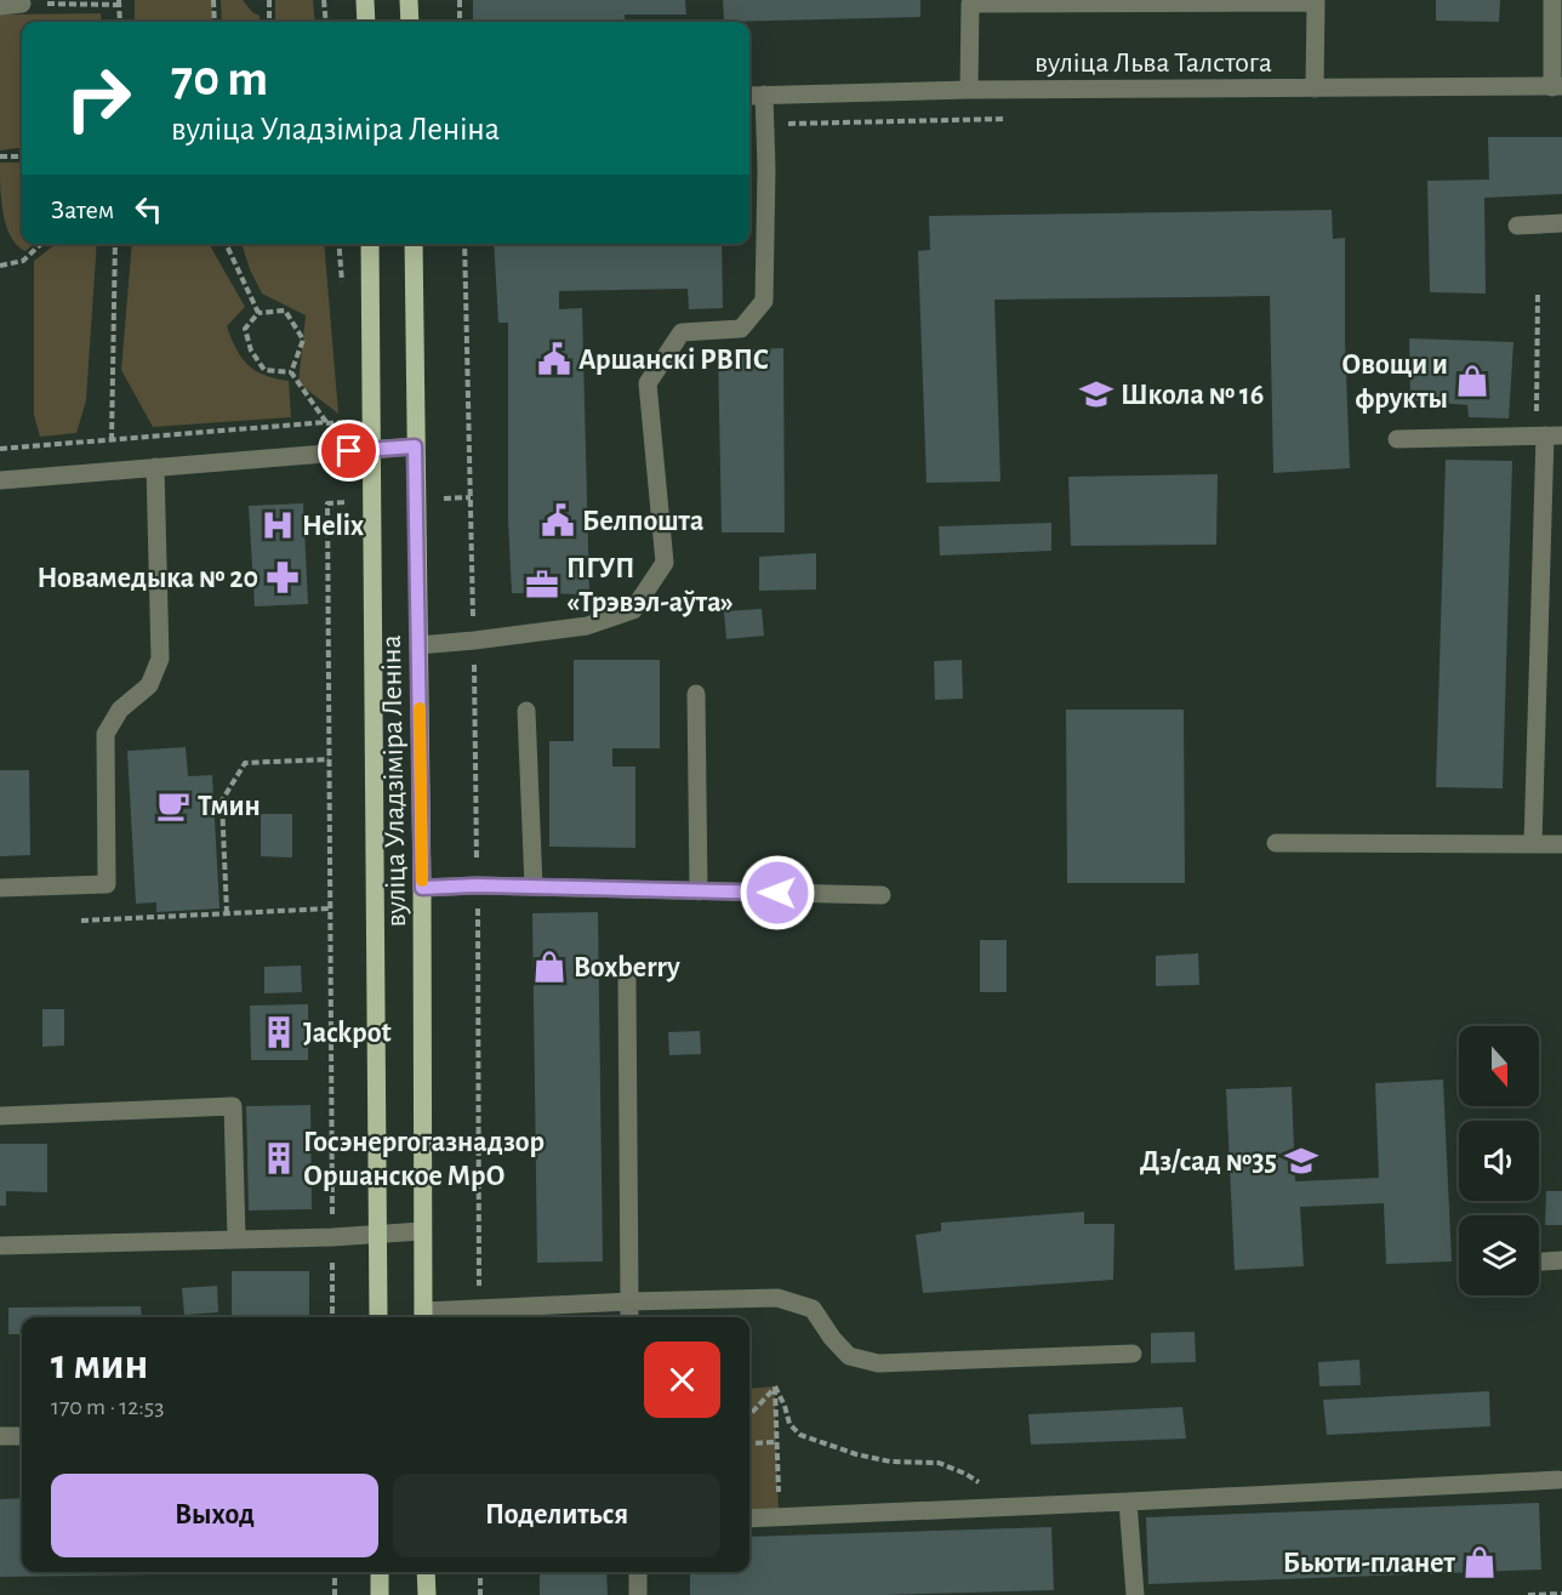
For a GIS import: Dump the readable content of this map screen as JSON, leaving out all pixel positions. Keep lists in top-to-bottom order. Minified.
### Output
{"streets":{"main road":["вуліца Уладзіміра Леніна"],"street":["вуліца Льва Талстога"]},"places":{"public building":["Аршанскі РВПС","Белпошта"],"shop":["Овощи и фрукты","Boxberry","Бьюти-планет"],"school or university":["Школа № 16","Дз/сад №35"],"hospital":["Helix"],"pharmacy":["Новамедыка № 20"],"office":["ПГУП «Трэвэл-аўта»"],"cafe":["Тмин"],"building":["Jackpot","Госэнергогазнадзор Оршанское МрО"]},"north":"bottom","page":{"turn":["70 m","вуліца Уладзіміра Леніна"],"then":"Затем","heading":["1 мин","170 m · 12:53"],"buttons":["Выход","Поделиться"]}}
